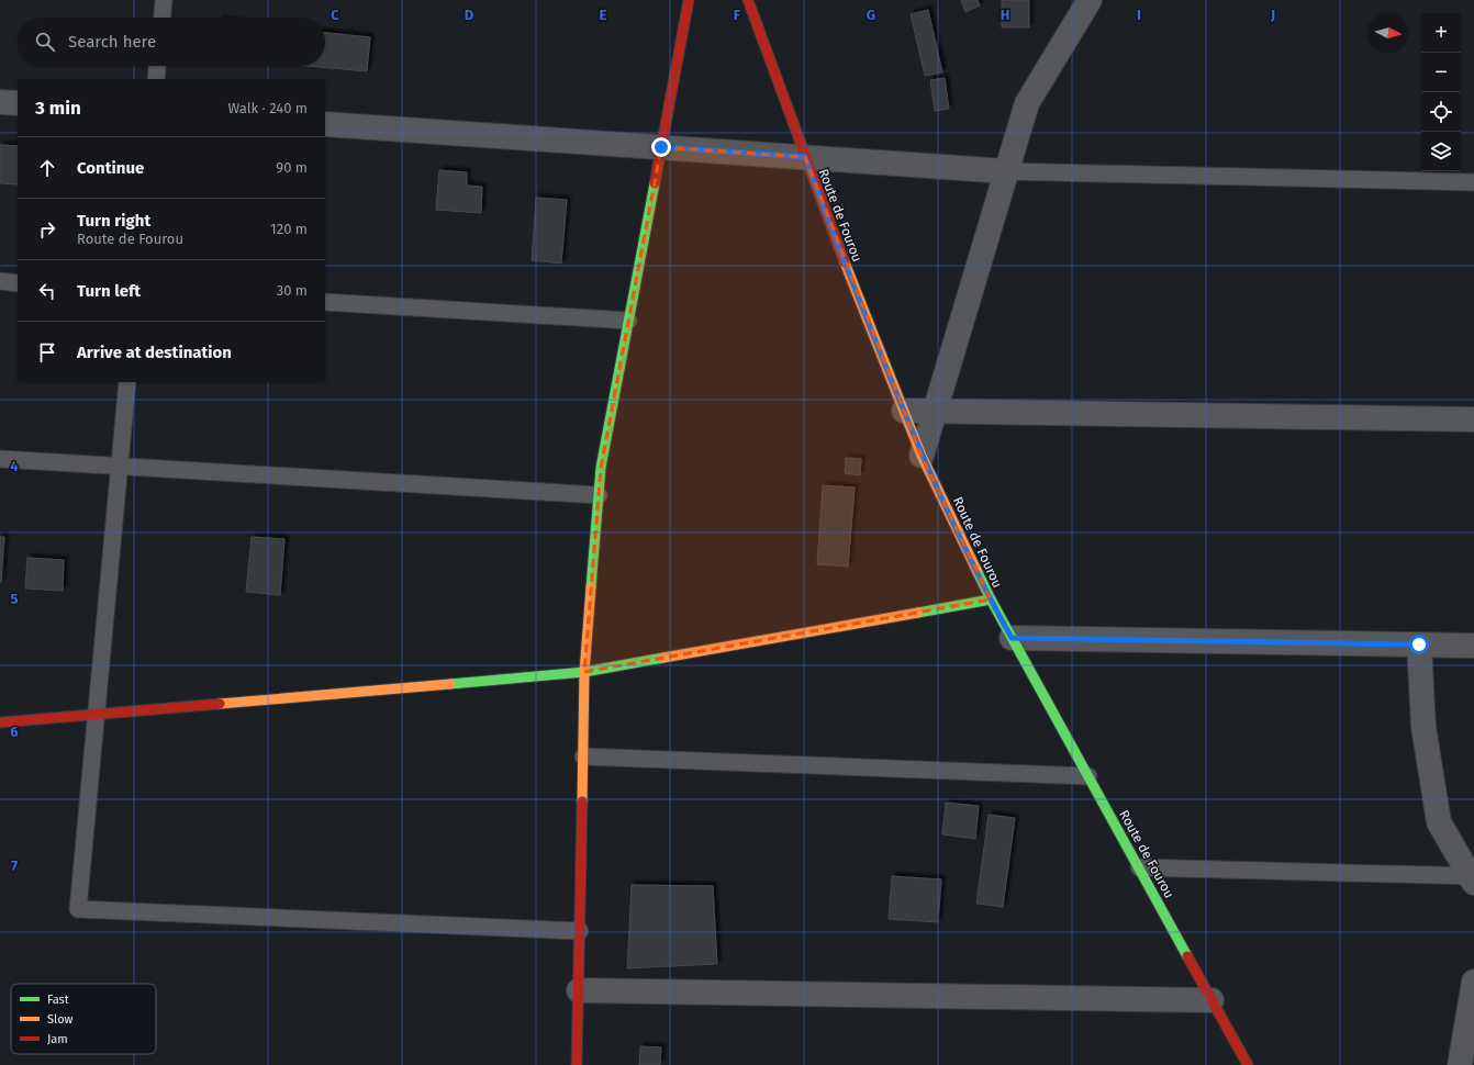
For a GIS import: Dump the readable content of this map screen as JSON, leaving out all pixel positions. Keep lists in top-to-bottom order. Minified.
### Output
{"streets":{"street":["Route de Fourou"]},"legend":["Fast","Slow","Jam"],"north":"right","page":{"map_buttons":["+","−"],"search":"Search here","heading":["3 min","Walk · 240 m"],"list":[["Continue","90 m"],["Turn right","Route de Fourou","120 m"],["Turn left","30 m"],"Arrive at destination"]},"grid":{"columns":["C","D","E","F","G","H","I","J"],"rows":["4","5","6","7"]}}
